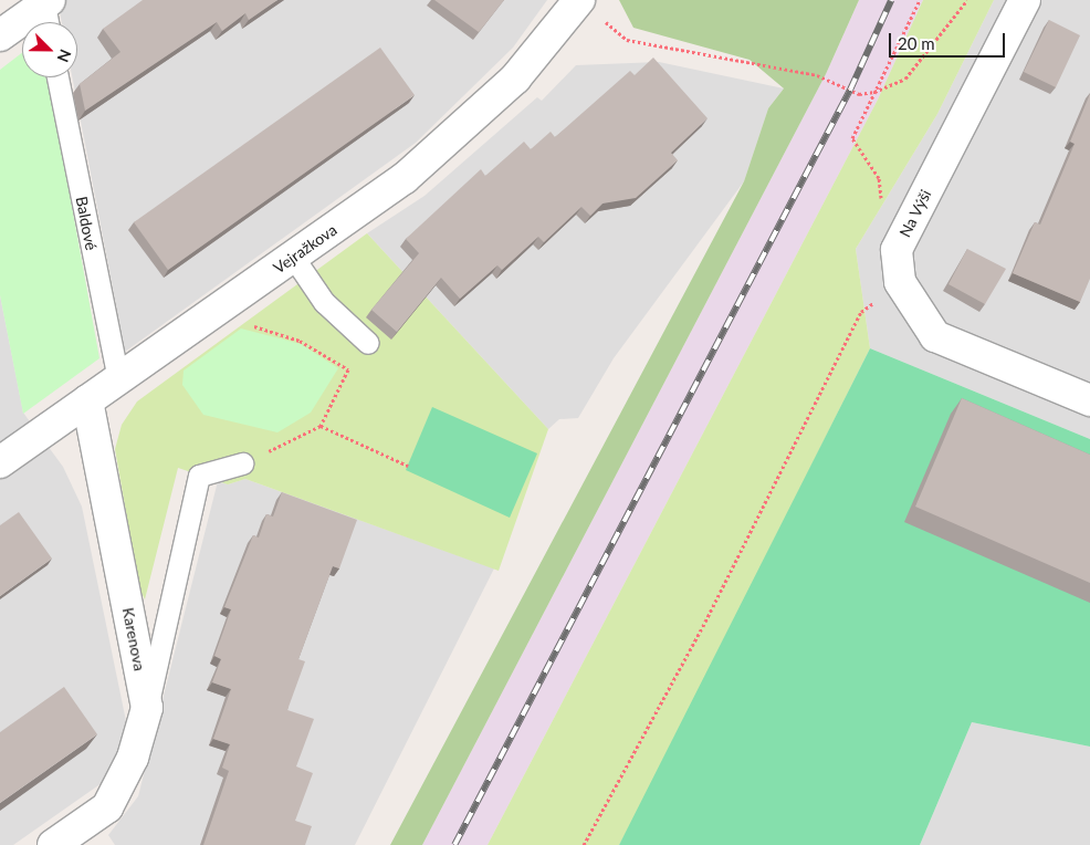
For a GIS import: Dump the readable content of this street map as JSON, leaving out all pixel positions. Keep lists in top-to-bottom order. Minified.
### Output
{"streets":{"street":["Na Výši","Vejražkova","Karenova"],"lane":["Baldové"]},"crossings":[["Baldové","Vejražkova"],["Vejražkova","Karenova"]],"scale_bar":"20 m","north":"bottom right"}
